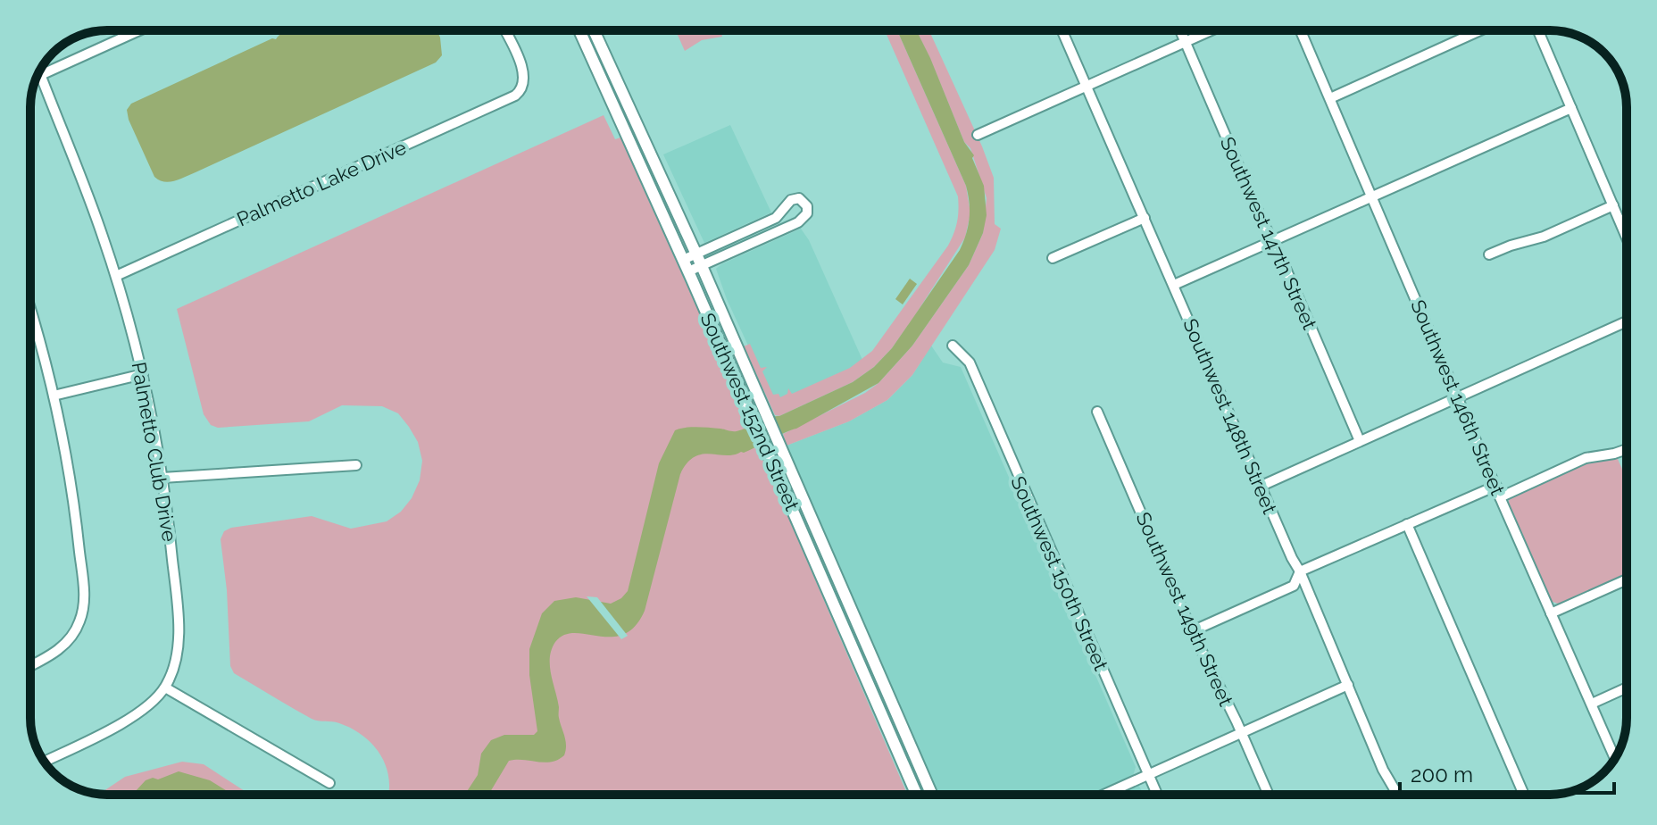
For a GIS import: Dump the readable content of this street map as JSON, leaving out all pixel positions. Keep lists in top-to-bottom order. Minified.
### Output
{"streets":{"main road":["Southwest 152nd Street"],"street":["Palmetto Lake Drive","Southwest 147th Street","Southwest 146th Street","Southwest 148th Street","Palmetto Club Drive","Southwest 150th Street","Southwest 149th Street"]},"crossings":[["Palmetto Lake Drive","Palmetto Club Drive"]],"scale_bar":"200 m"}
